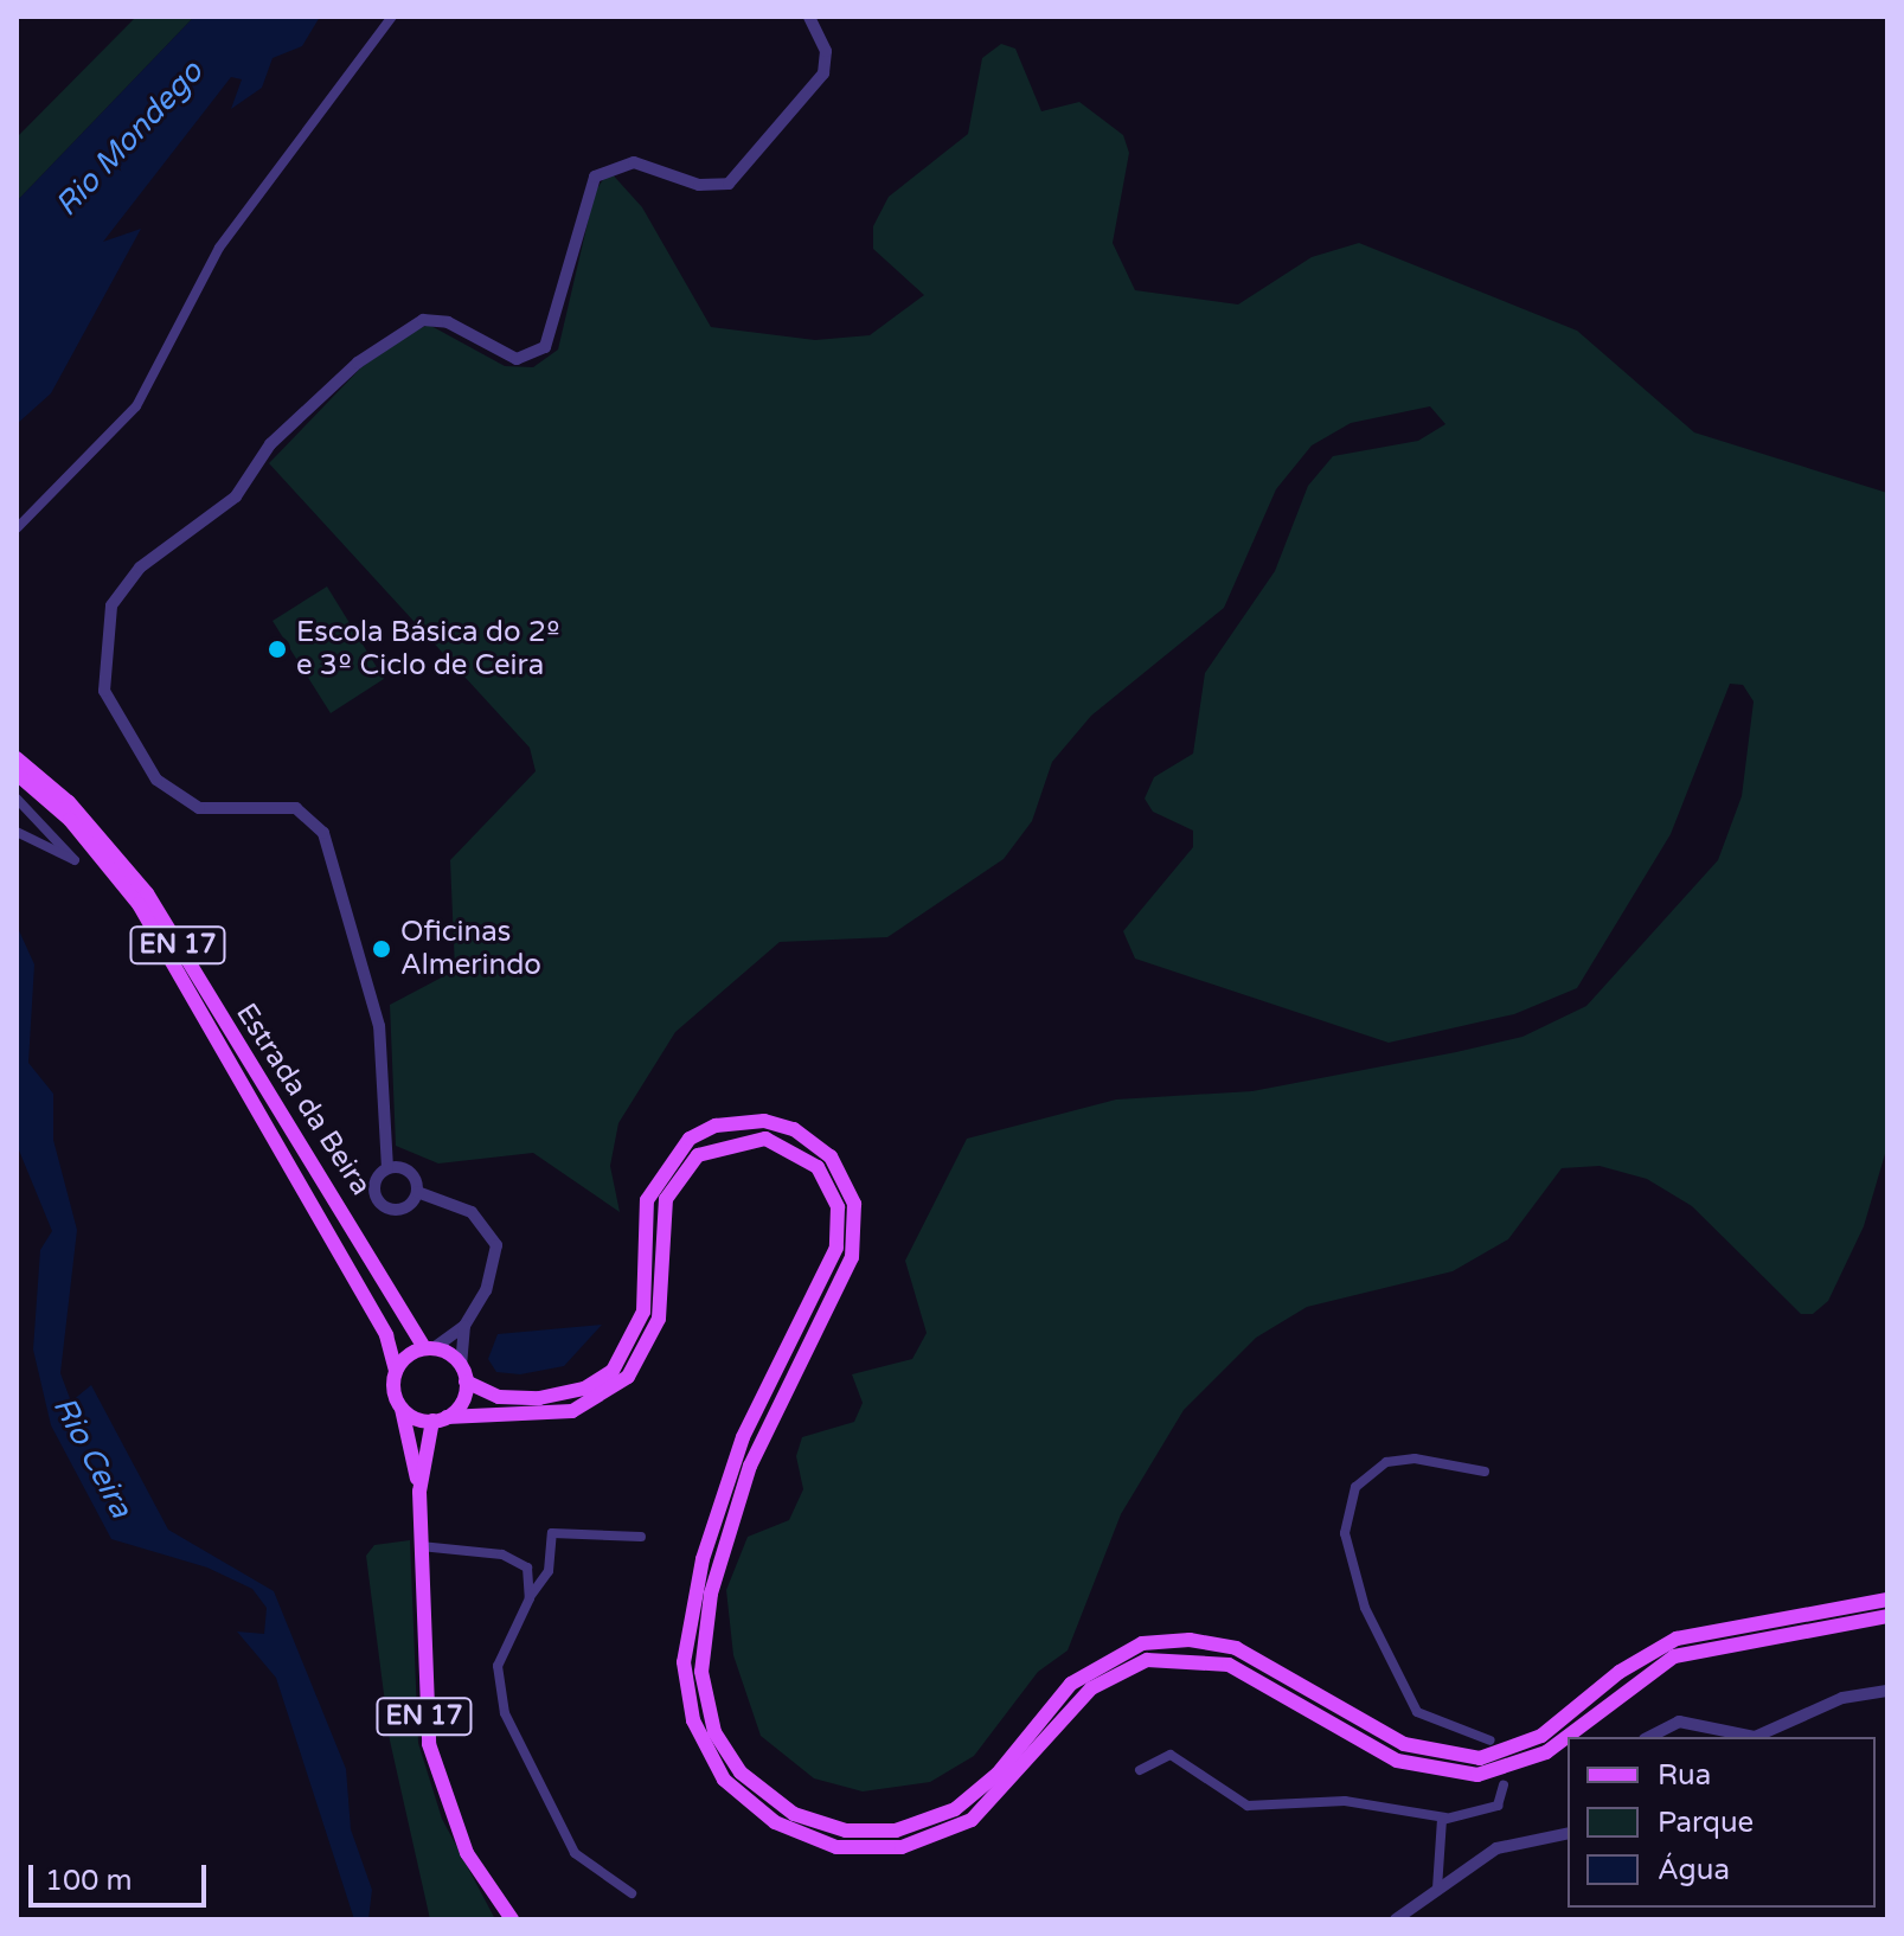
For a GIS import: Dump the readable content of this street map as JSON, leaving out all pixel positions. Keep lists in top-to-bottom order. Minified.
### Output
{"streets":{"main road":["EN 17","Estrada da Beira"]},"crossings":[["EN 17","Estrada da Beira"]],"water":["Rio Mondego","Rio Ceira"],"places":["Escola Básica do 2º e 3º Ciclo de Ceira","Oficinas Almerindo"],"legend":["Rua","Parque","Água"],"scale_bar":"100 m"}
